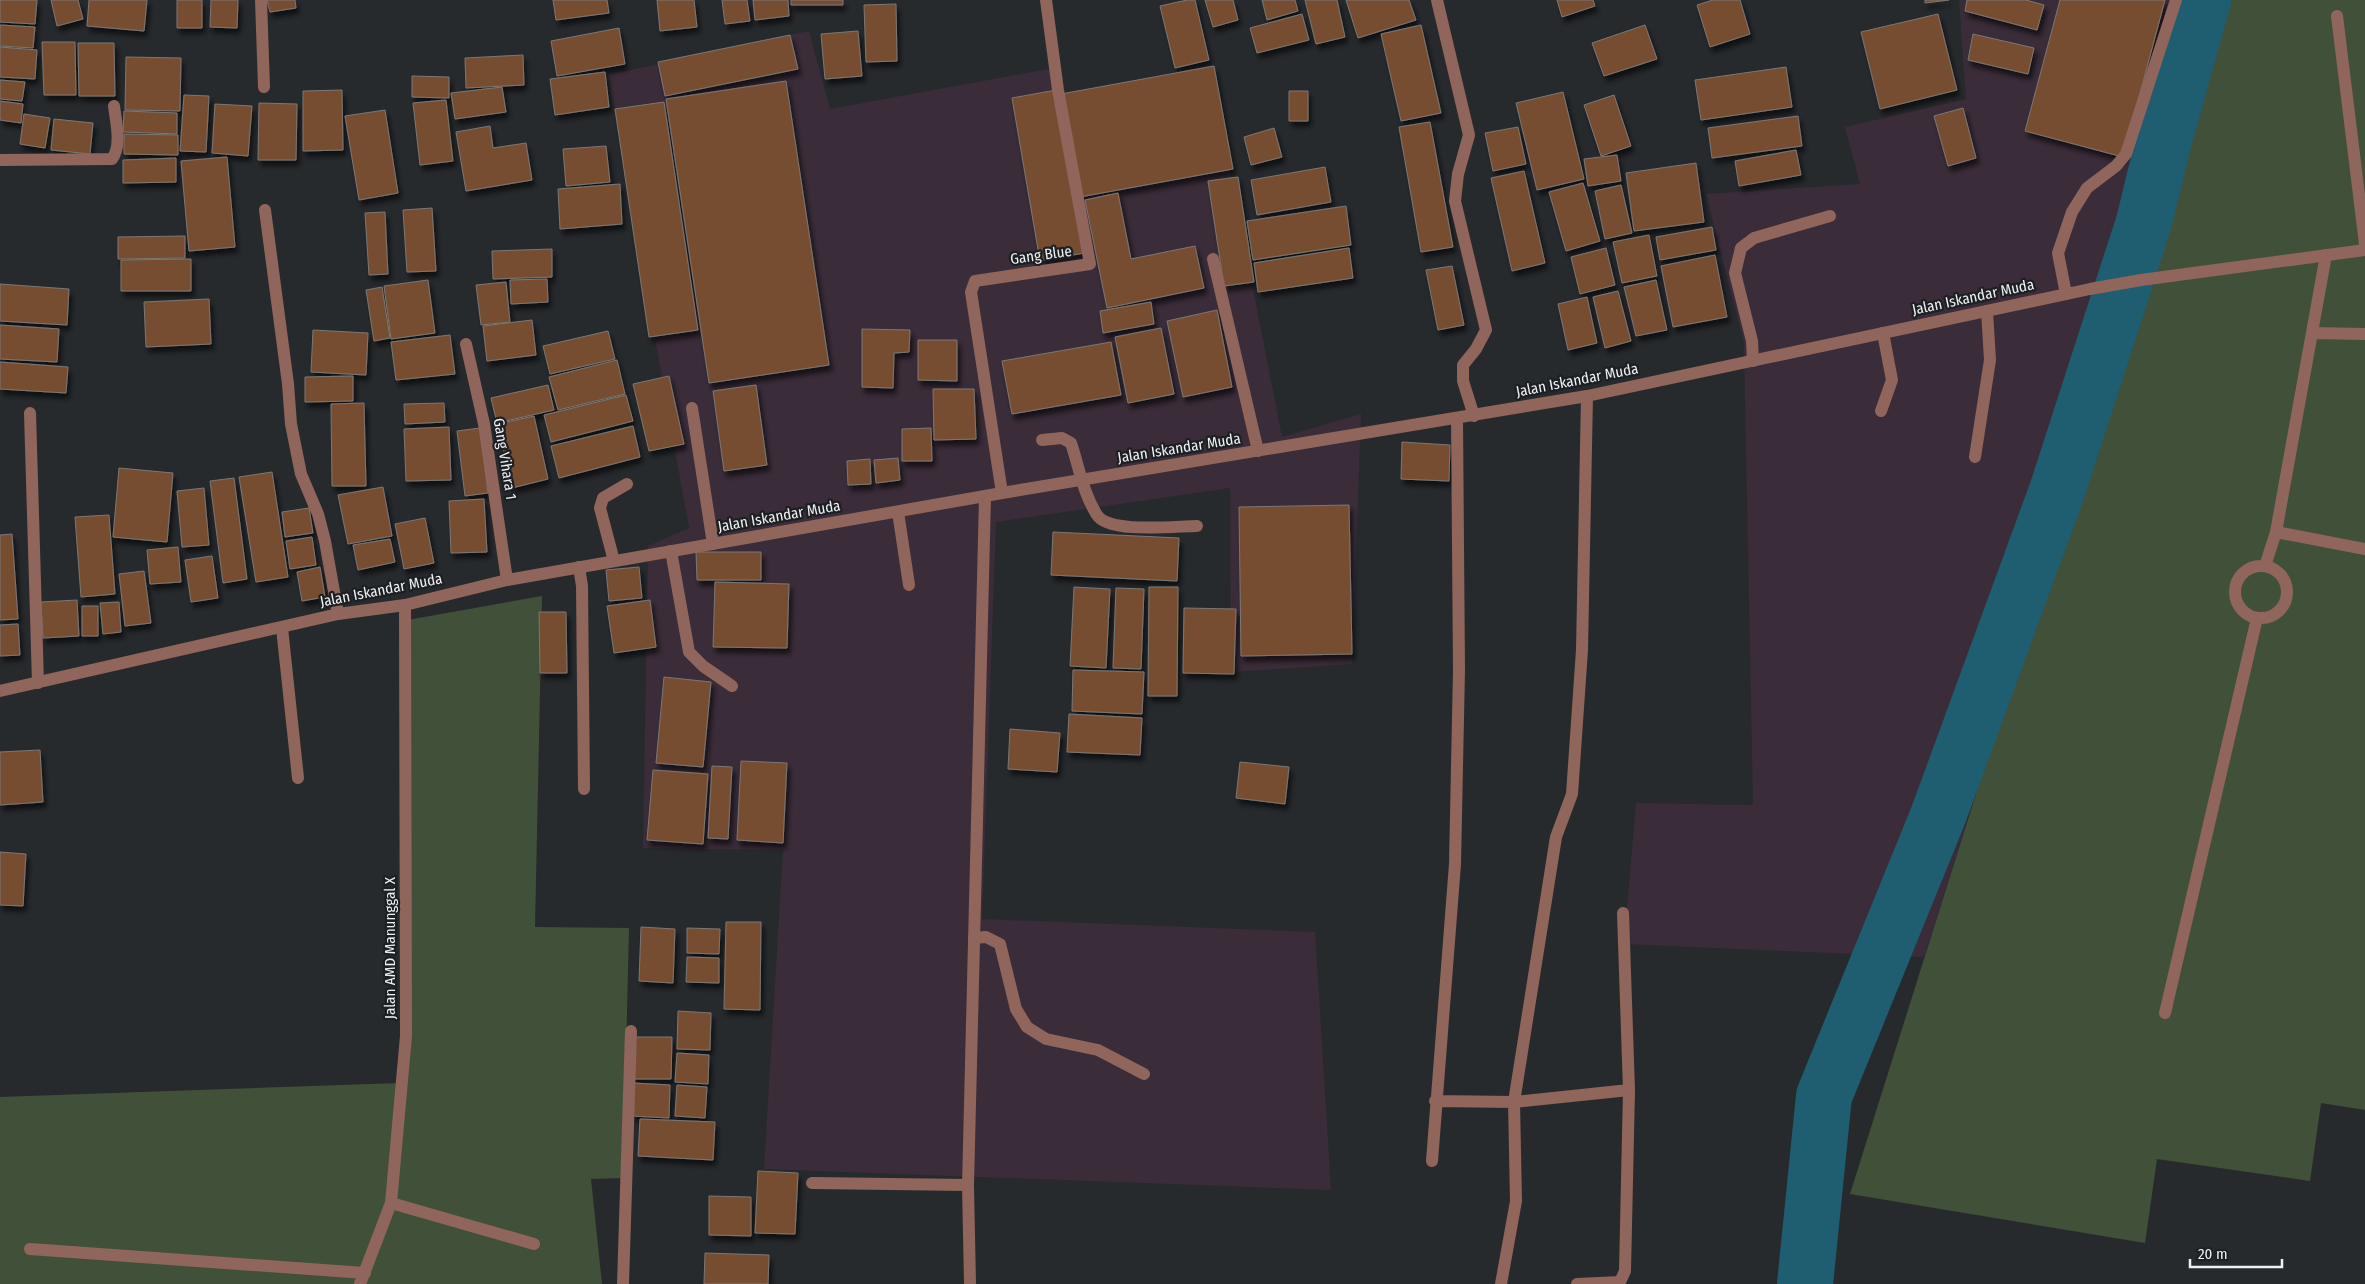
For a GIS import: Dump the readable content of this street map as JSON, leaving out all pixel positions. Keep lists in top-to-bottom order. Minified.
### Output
{"streets":{"street":["Gang Blue","Jalan Iskandar Muda","Gang Vihara 1","Jalan AMD Manunggal X"]},"crossings":[["Gang Blue","Jalan Iskandar Muda"],["Jalan Iskandar Muda","Gang Vihara 1"],["Jalan Iskandar Muda","Jalan AMD Manunggal X"]],"scale_bar":"20 m"}
